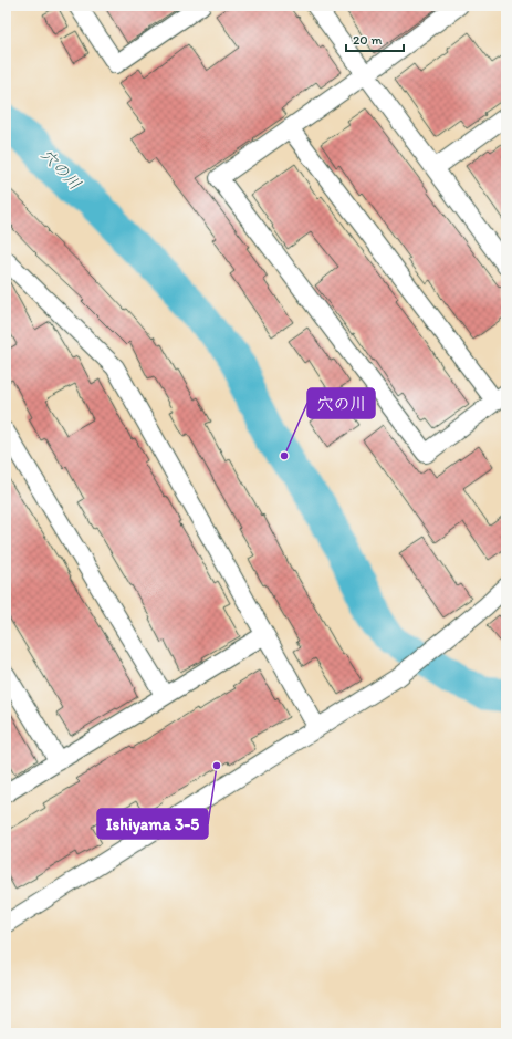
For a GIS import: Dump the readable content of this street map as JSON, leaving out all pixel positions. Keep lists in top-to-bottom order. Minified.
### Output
{"water":["穴の川"],"places":["穴の川","Ishiyama 3-5"],"scale_bar":"20 m"}
